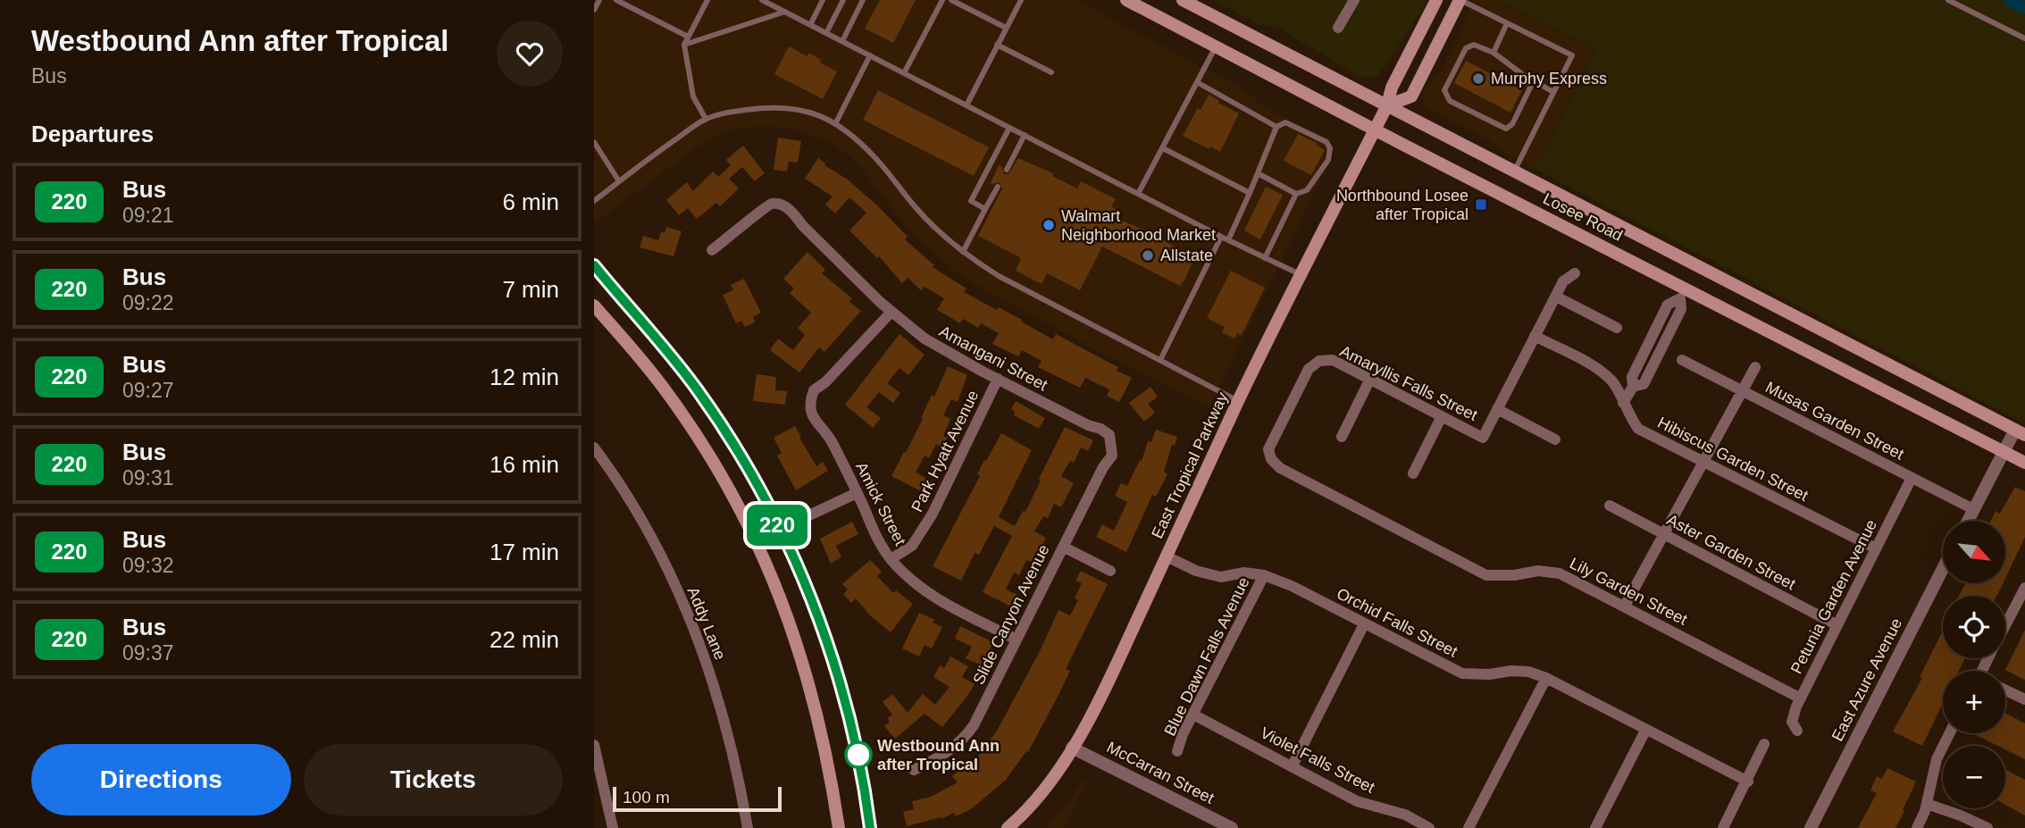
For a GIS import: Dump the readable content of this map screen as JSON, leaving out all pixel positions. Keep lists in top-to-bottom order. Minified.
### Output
{"streets":{"main road":["Losee Road","East Tropical Parkway"],"street":["Amangani Street","Amaryllis Falls Street","Musas Garden Street","Park Hyatt Avenue","Hibiscus Garden Street","Amick Street","Aster Garden Street","Lily Garden Street","Petunia Garden Avenue","Slide Canyon Avenue","Orchid Falls Street","Addy Lane","Blue Dawn Falls Avenue","East Azure Avenue","Violet Falls Street","McCarran Street"]},"crossings":[["Losee Road","East Tropical Parkway"],["Amangani Street","Park Hyatt Avenue"],["Amangani Street","Amick Street"],["Amangani Street","Slide Canyon Avenue"],["Amaryllis Falls Street","Lily Garden Street"],["Musas Garden Street","Petunia Garden Avenue"],["Park Hyatt Avenue","Amick Street"],["Hibiscus Garden Street","Petunia Garden Avenue"],["East Tropical Parkway","Orchid Falls Street"],["East Tropical Parkway","McCarran Street"],["Amick Street","Slide Canyon Avenue"],["Aster Garden Street","Petunia Garden Avenue"],["Lily Garden Street","Petunia Garden Avenue"],["Orchid Falls Street","Blue Dawn Falls Avenue"],["Blue Dawn Falls Avenue","Violet Falls Street"]],"places":{"other":["Murphy Express","Walmart Neighborhood Market","Allstate","Westbound Ann after Tropical"],"transit":["Northbound Losee after Tropical"]},"lines":["bus line 220"],"scale_bar":"100 m","north":"bottom right","page":{"heading":[["Westbound Ann after Tropical","Bus"],"Departures"],"on_map":"220","list":[{"mark":"220","name":"Bus","note":"09:21","value":"6 min"},{"mark":"220","name":"Bus","note":"09:22","value":"7 min"},{"mark":"220","name":"Bus","note":"09:27","value":"12 min"},{"mark":"220","name":"Bus","note":"09:31","value":"16 min"},{"mark":"220","name":"Bus","note":"09:32","value":"17 min"},{"mark":"220","name":"Bus","note":"09:37","value":"22 min"}],"map_buttons":["+","−"],"buttons":["Directions","Tickets"],"scale":"100 m"}}
